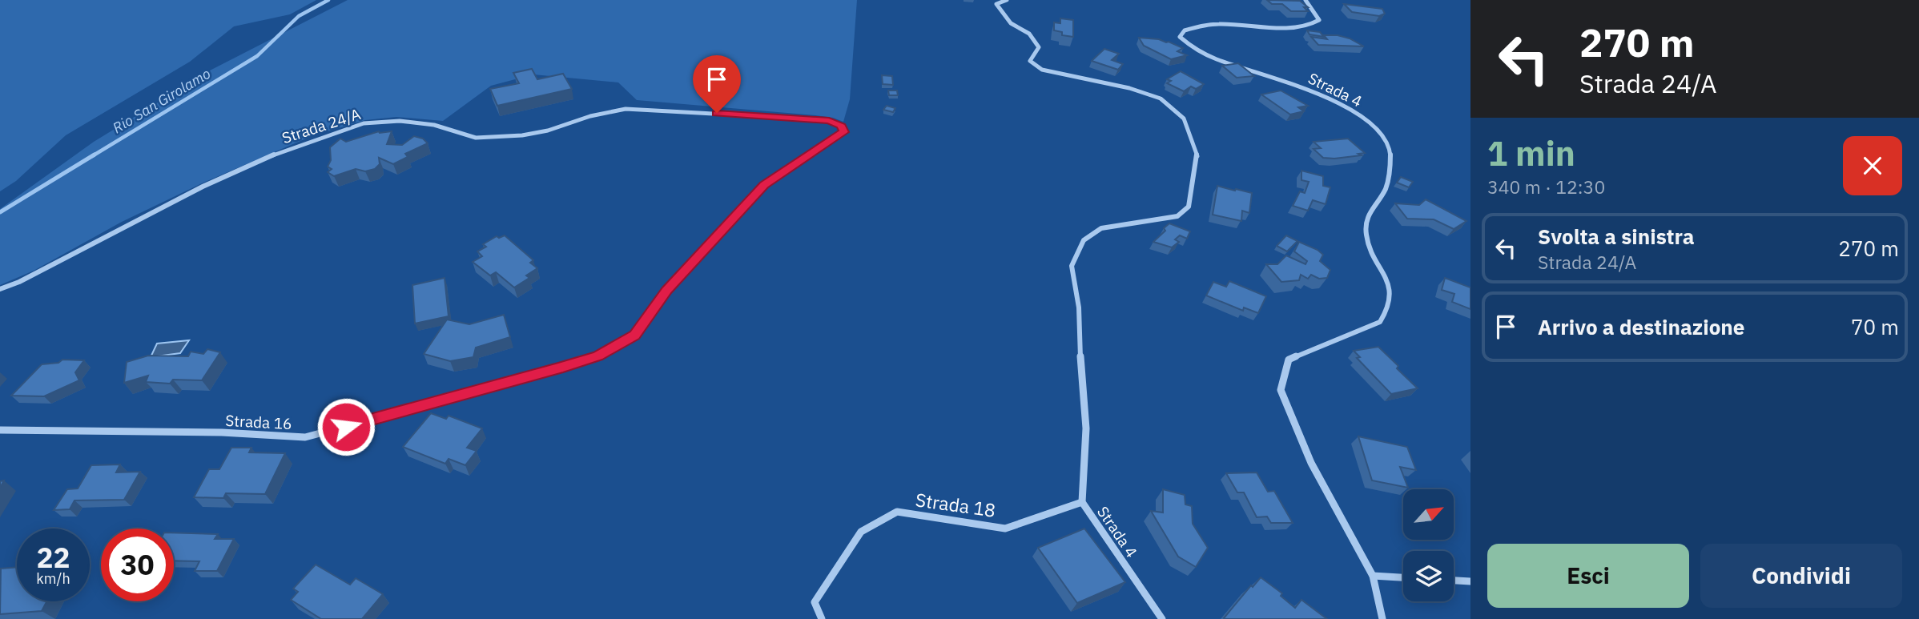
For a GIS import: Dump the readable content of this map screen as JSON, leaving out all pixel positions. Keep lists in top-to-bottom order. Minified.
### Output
{"streets":{"street":["Strada 4","Strada 24/A","Strada 16","Strada 18"]},"crossings":[["Strada 4","Strada 18"],["Strada 24/A","Strada 16"]],"water":["Rio San Girolamo"],"north":"top right","page":{"turn":["270 m","Strada 24/A"],"heading":["1 min","340 m · 12:30"],"list":[{"name":"Svolta a sinistra","note":"Strada 24/A","value":"270 m"},{"name":"Arrivo a destinazione","value":"70 m"}],"speed":"22 km/h","limit":"30","buttons":["Esci","Condividi"]}}
